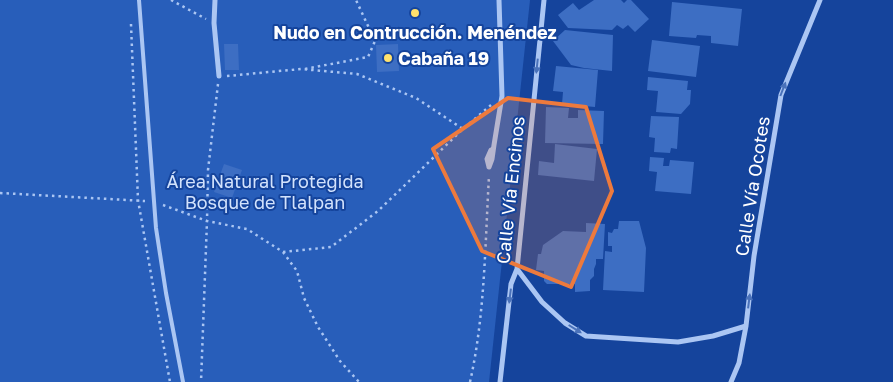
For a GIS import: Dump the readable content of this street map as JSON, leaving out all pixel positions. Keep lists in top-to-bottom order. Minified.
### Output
{"streets":{"street":["Calle Vía Ocotes","Calle Vía Encinos"]},"one_way":["Calle Vía Ocotes"],"parks":["Área Natural Protegida Bosque de Tlalpan"],"places":["Nudo en Contrucción. Menéndez","Cabaña 19"]}
